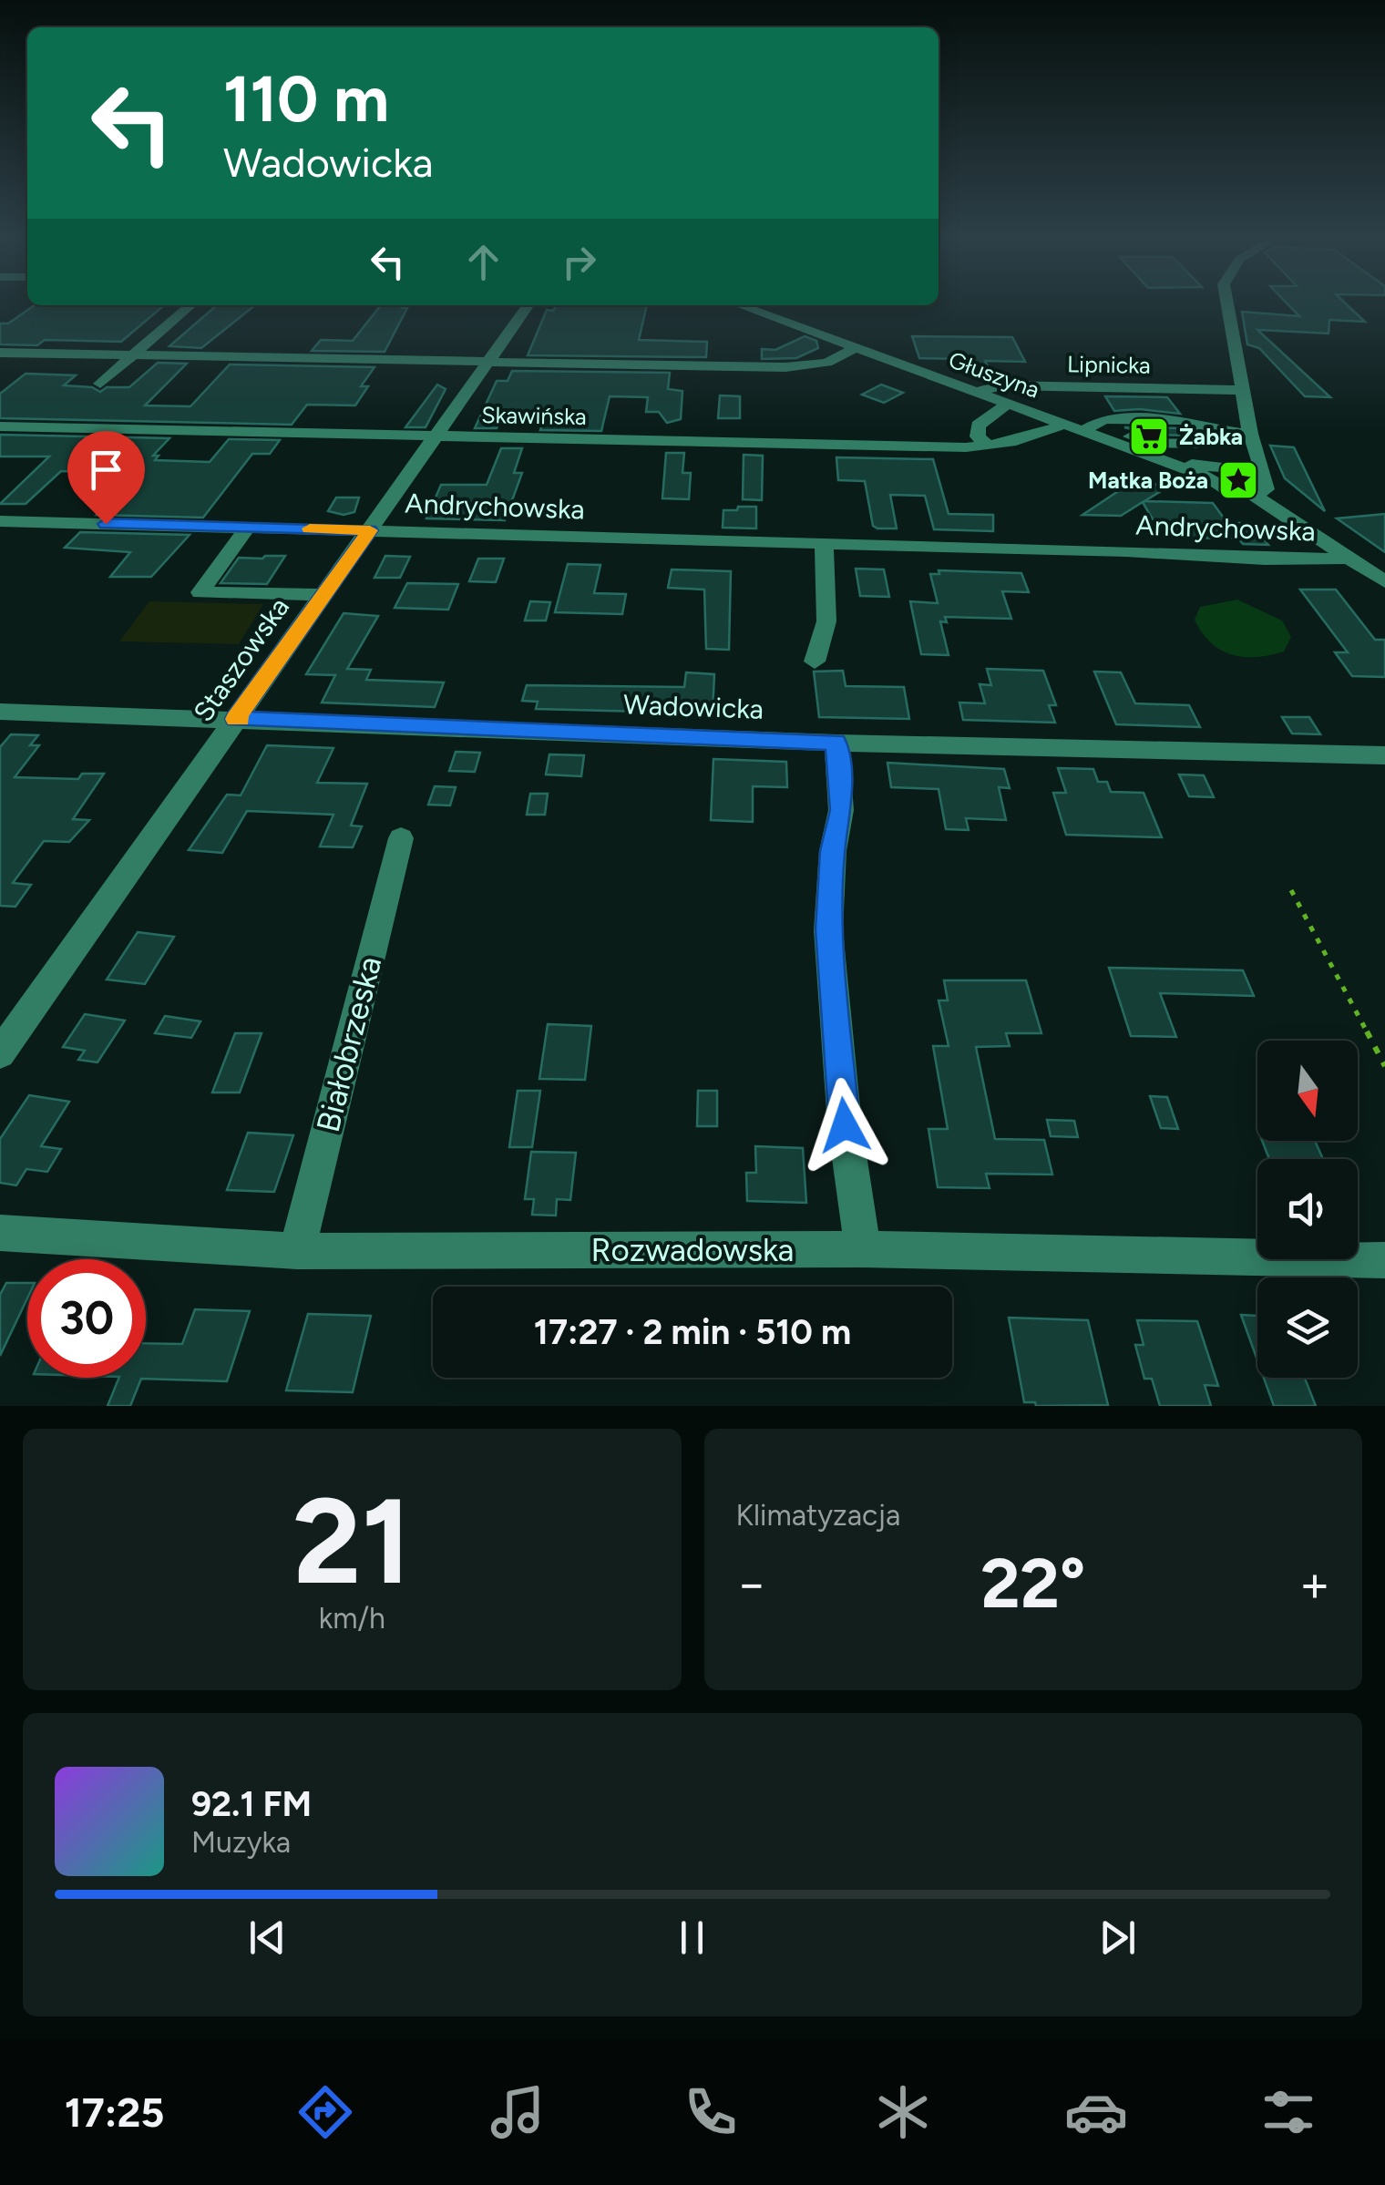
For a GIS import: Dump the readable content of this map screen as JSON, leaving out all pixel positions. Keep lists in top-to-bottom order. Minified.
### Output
{"streets":{"street":["Lipnicka","Głuszyna","Skawińska","Andrychowska","Staszowska","Wadowicka","Białobrzeska","Rozwadowska"]},"crossings":[["Lipnicka","Głuszyna"],["Głuszyna","Skawińska"],["Skawińska","Staszowska"],["Andrychowska","Staszowska"],["Staszowska","Wadowicka"],["Białobrzeska","Rozwadowska"]],"places":{"supermarket":["Żabka"],"place":["Matka Boża"]},"north":"bottom","page":{"turn":["110 m","Wadowicka"],"limit":"30","trip":"17:27 · 2 min · 510 m","tile":[["21","km/h"],"Klimatyzacja"],"heat":["−","22°","+"],"song":["92.1 FM","Muzyka"],"tabs":"17:25"}}
